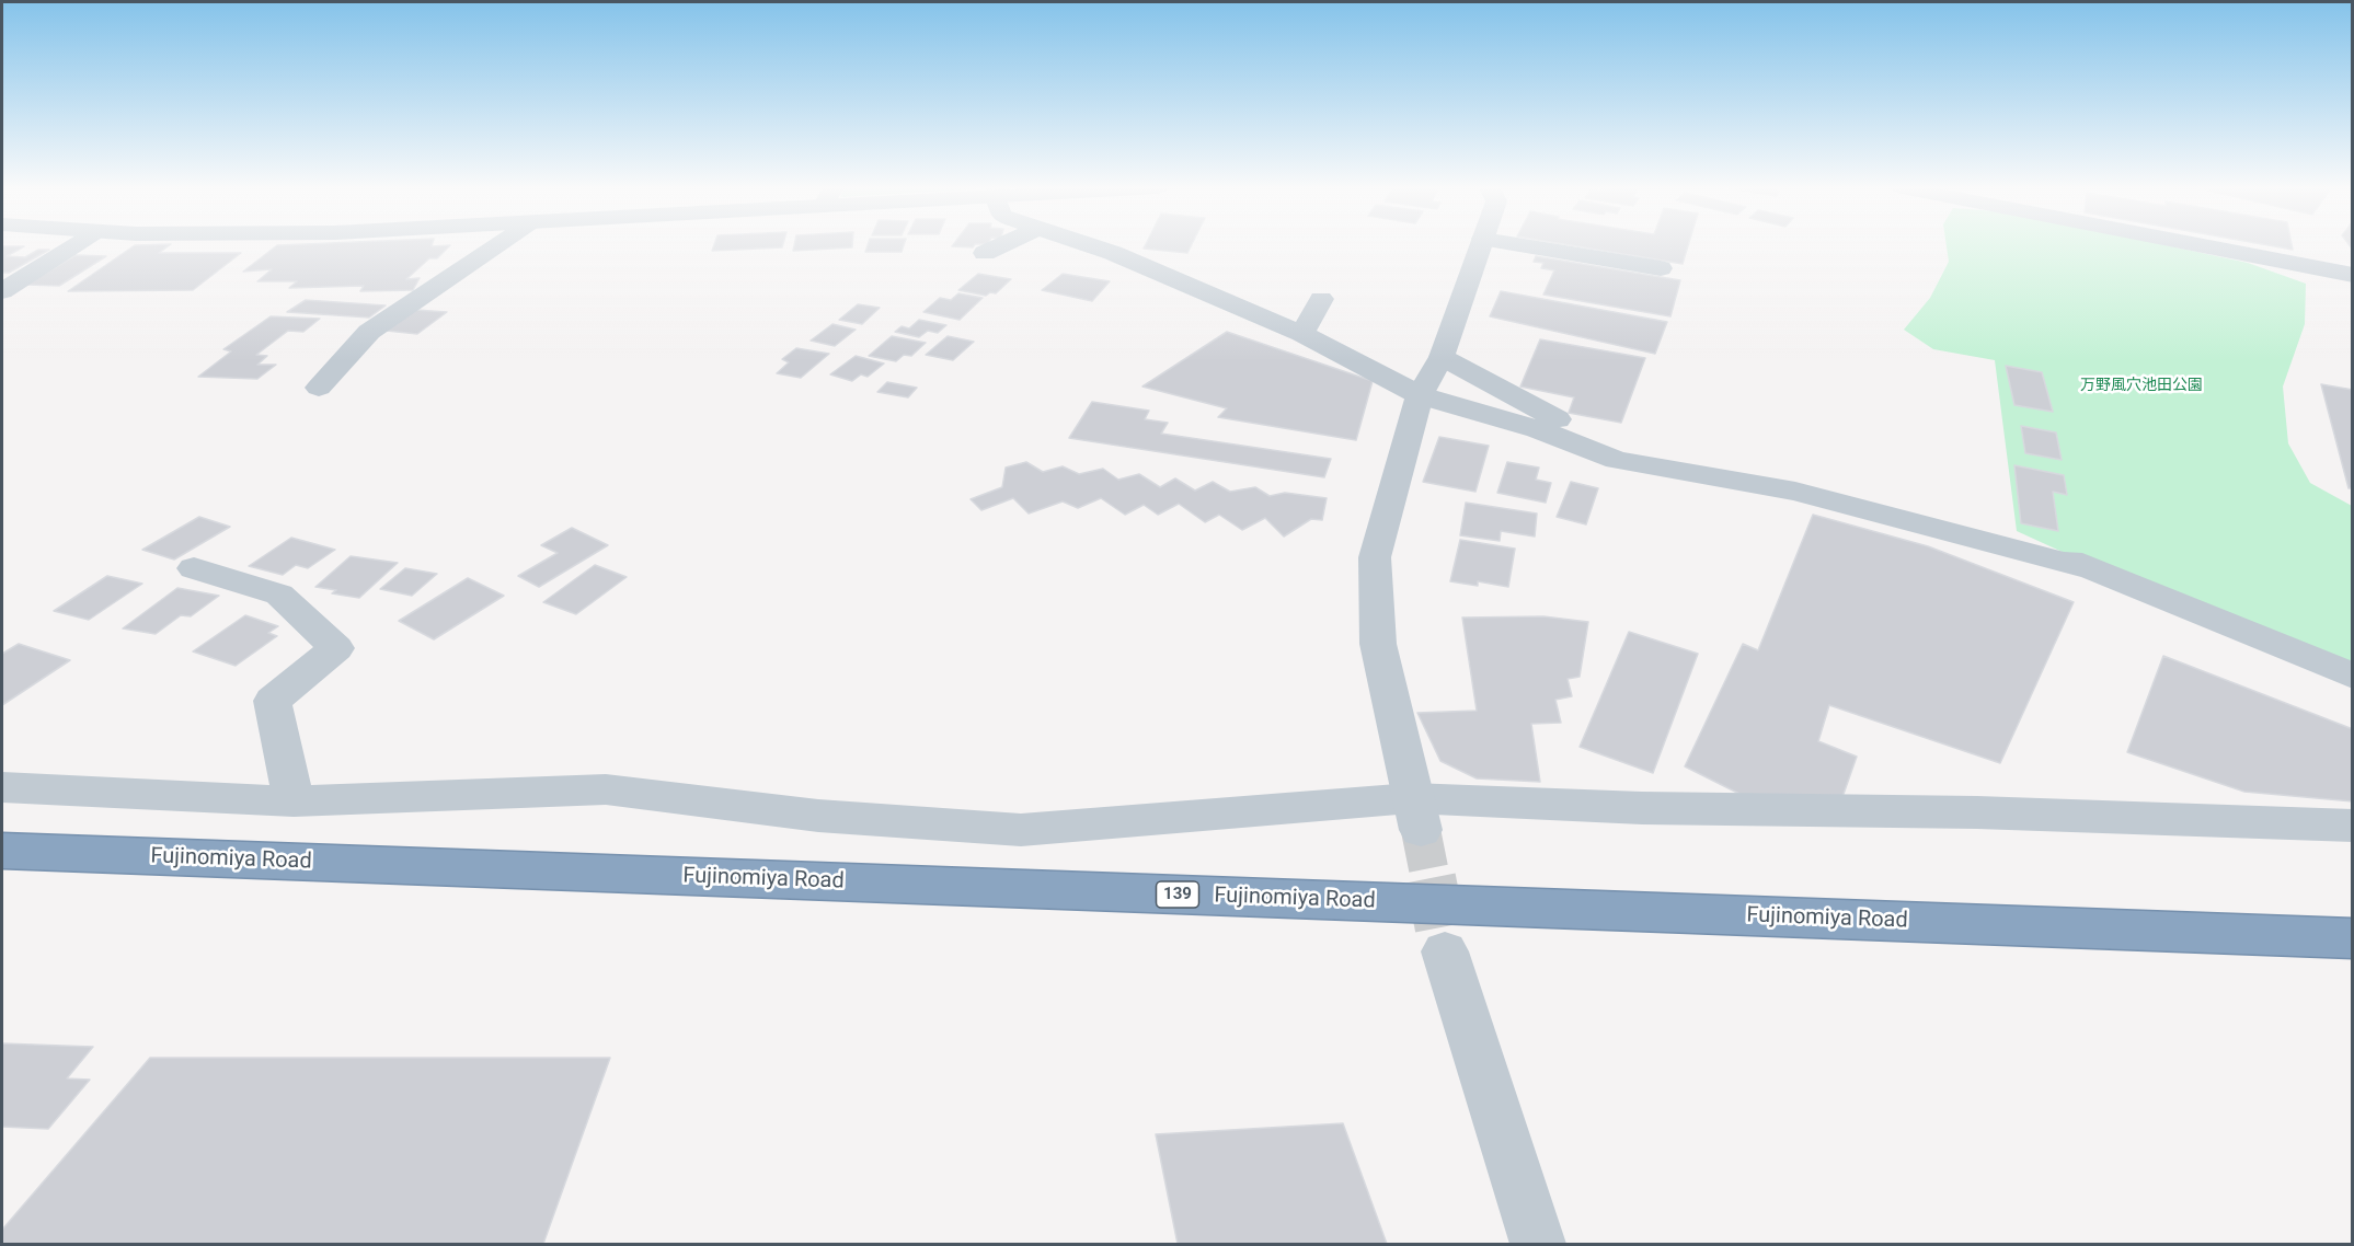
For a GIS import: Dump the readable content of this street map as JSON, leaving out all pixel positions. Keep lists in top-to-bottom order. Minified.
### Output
{"streets":{"highway":["Fujinomiya Road","139"]},"parks":["万野風穴池田公園"]}
